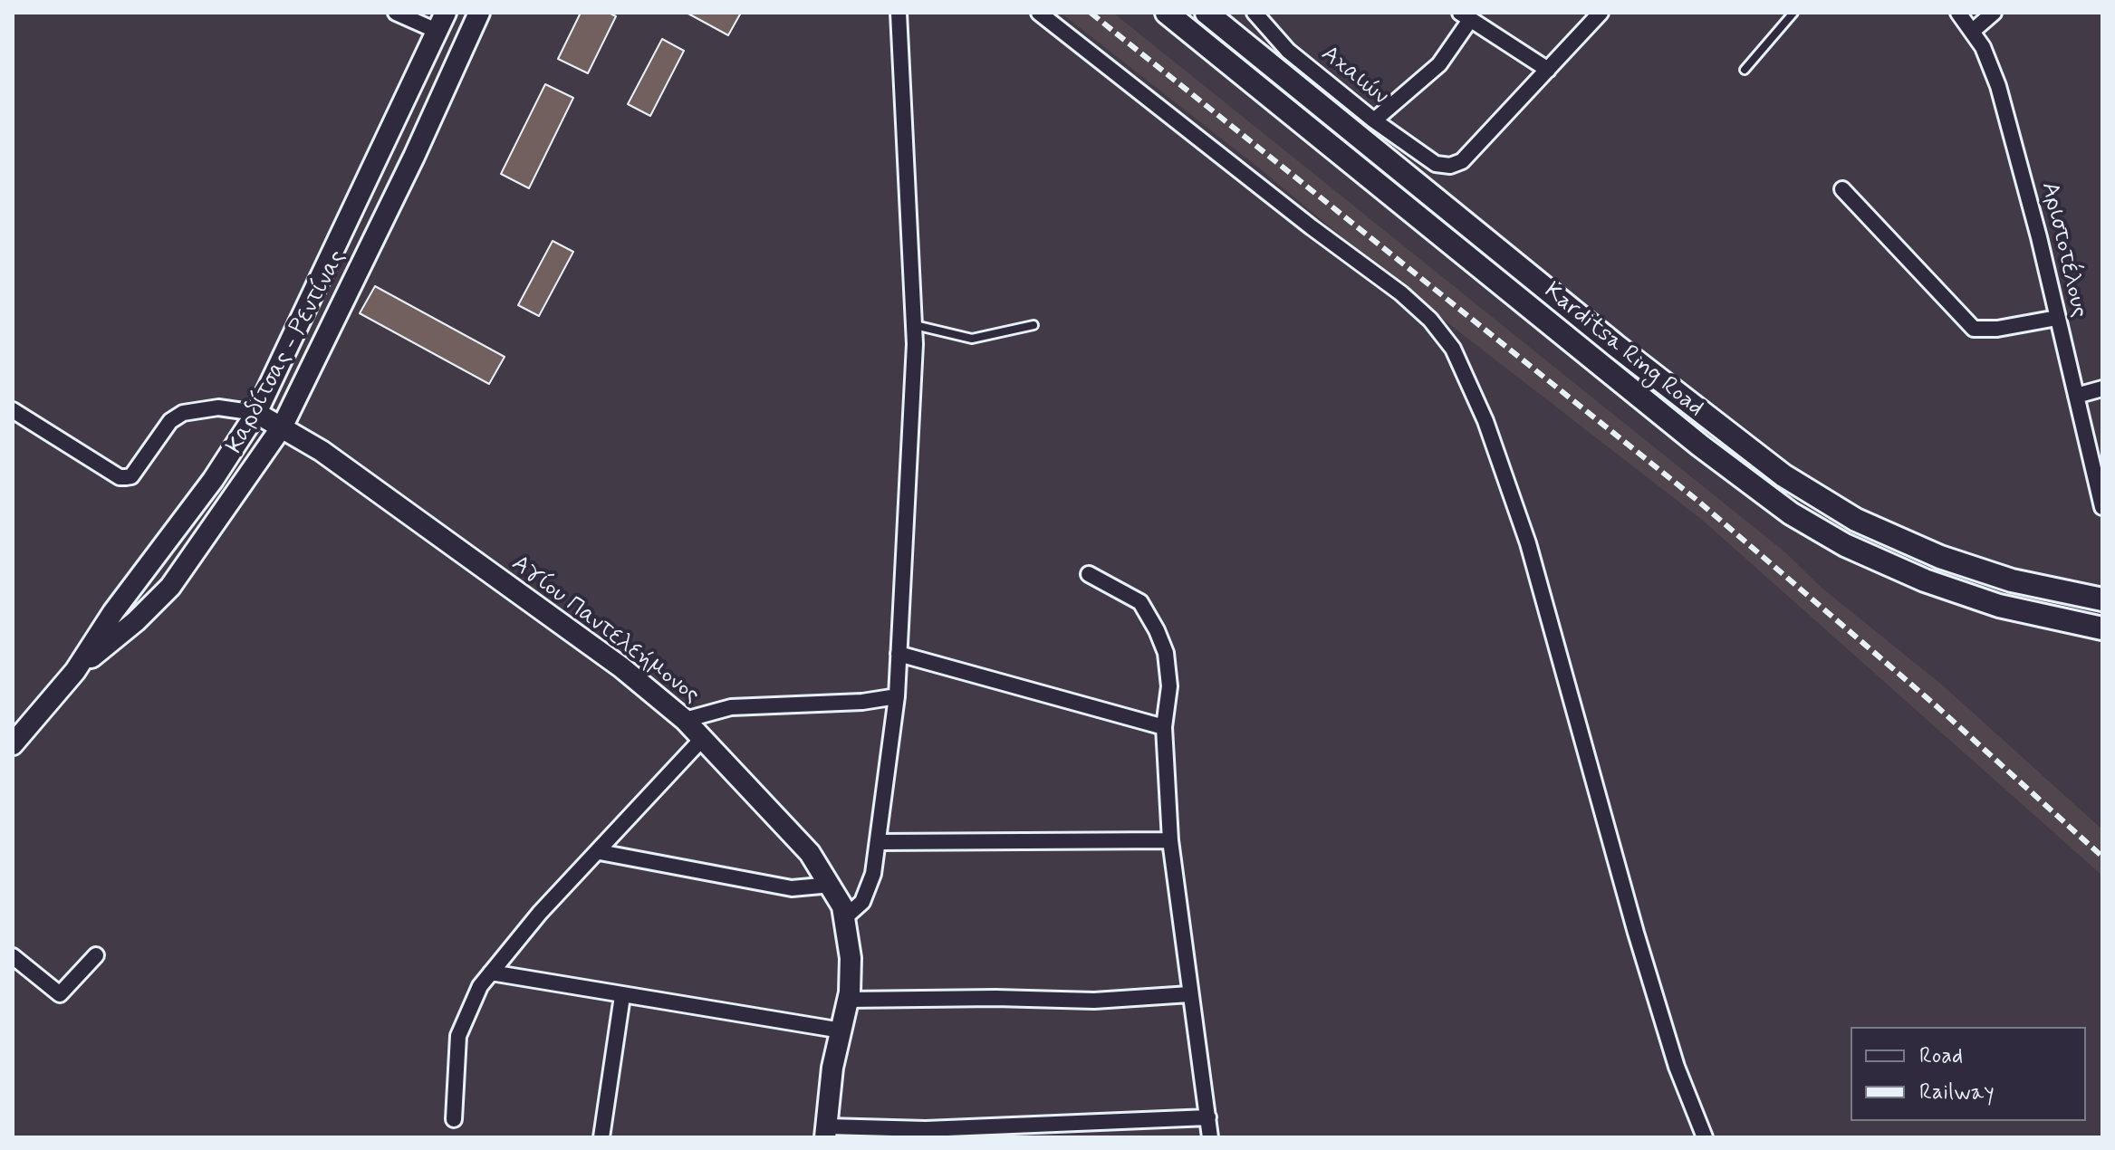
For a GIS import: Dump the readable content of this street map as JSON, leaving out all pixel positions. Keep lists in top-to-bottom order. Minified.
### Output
{"streets":{"main road":["Karditsa Ring Road","Καρδίτσας - Ρεντίνας","Αγίου Παντελεήμονος"],"street":["Αχαιών","Αριστοτέλους"]},"crossings":[["Καρδίτσας - Ρεντίνας","Αγίου Παντελεήμονος"]],"legend":["Road","Railway"]}
